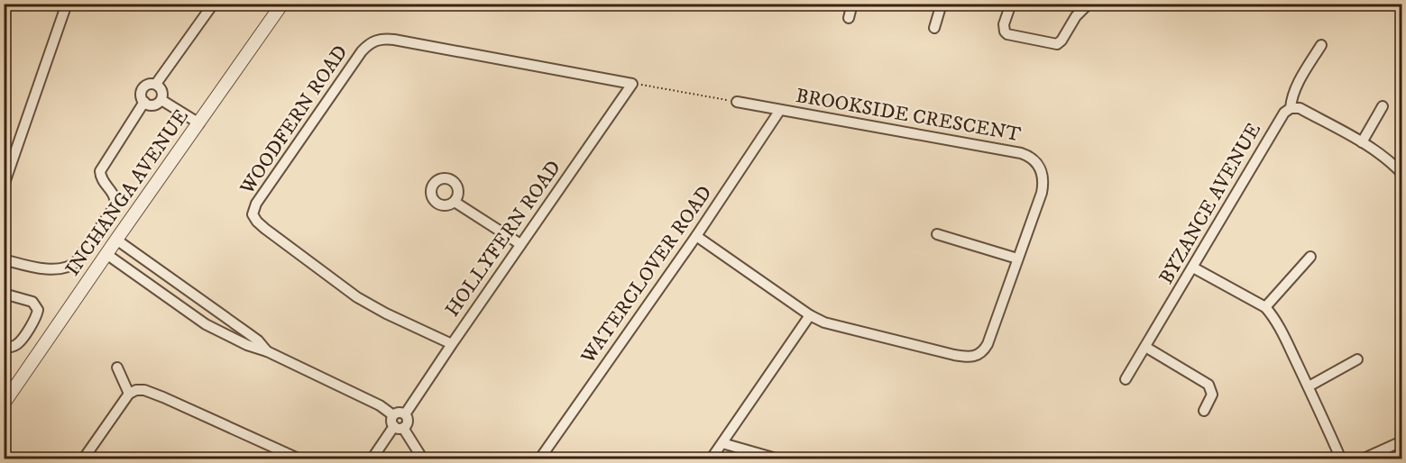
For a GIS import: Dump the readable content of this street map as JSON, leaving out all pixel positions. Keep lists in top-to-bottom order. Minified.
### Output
{"streets":{"street":["BROOKSIDE CRESCENT","WOODFERN ROAD","INCHANGA AVENUE","BYZANCE AVENUE","HOLLYFERN ROAD","WATERCLOVER ROAD"]},"crossings":[["BROOKSIDE CRESCENT","WATERCLOVER ROAD"],["WOODFERN ROAD","HOLLYFERN ROAD"]]}
